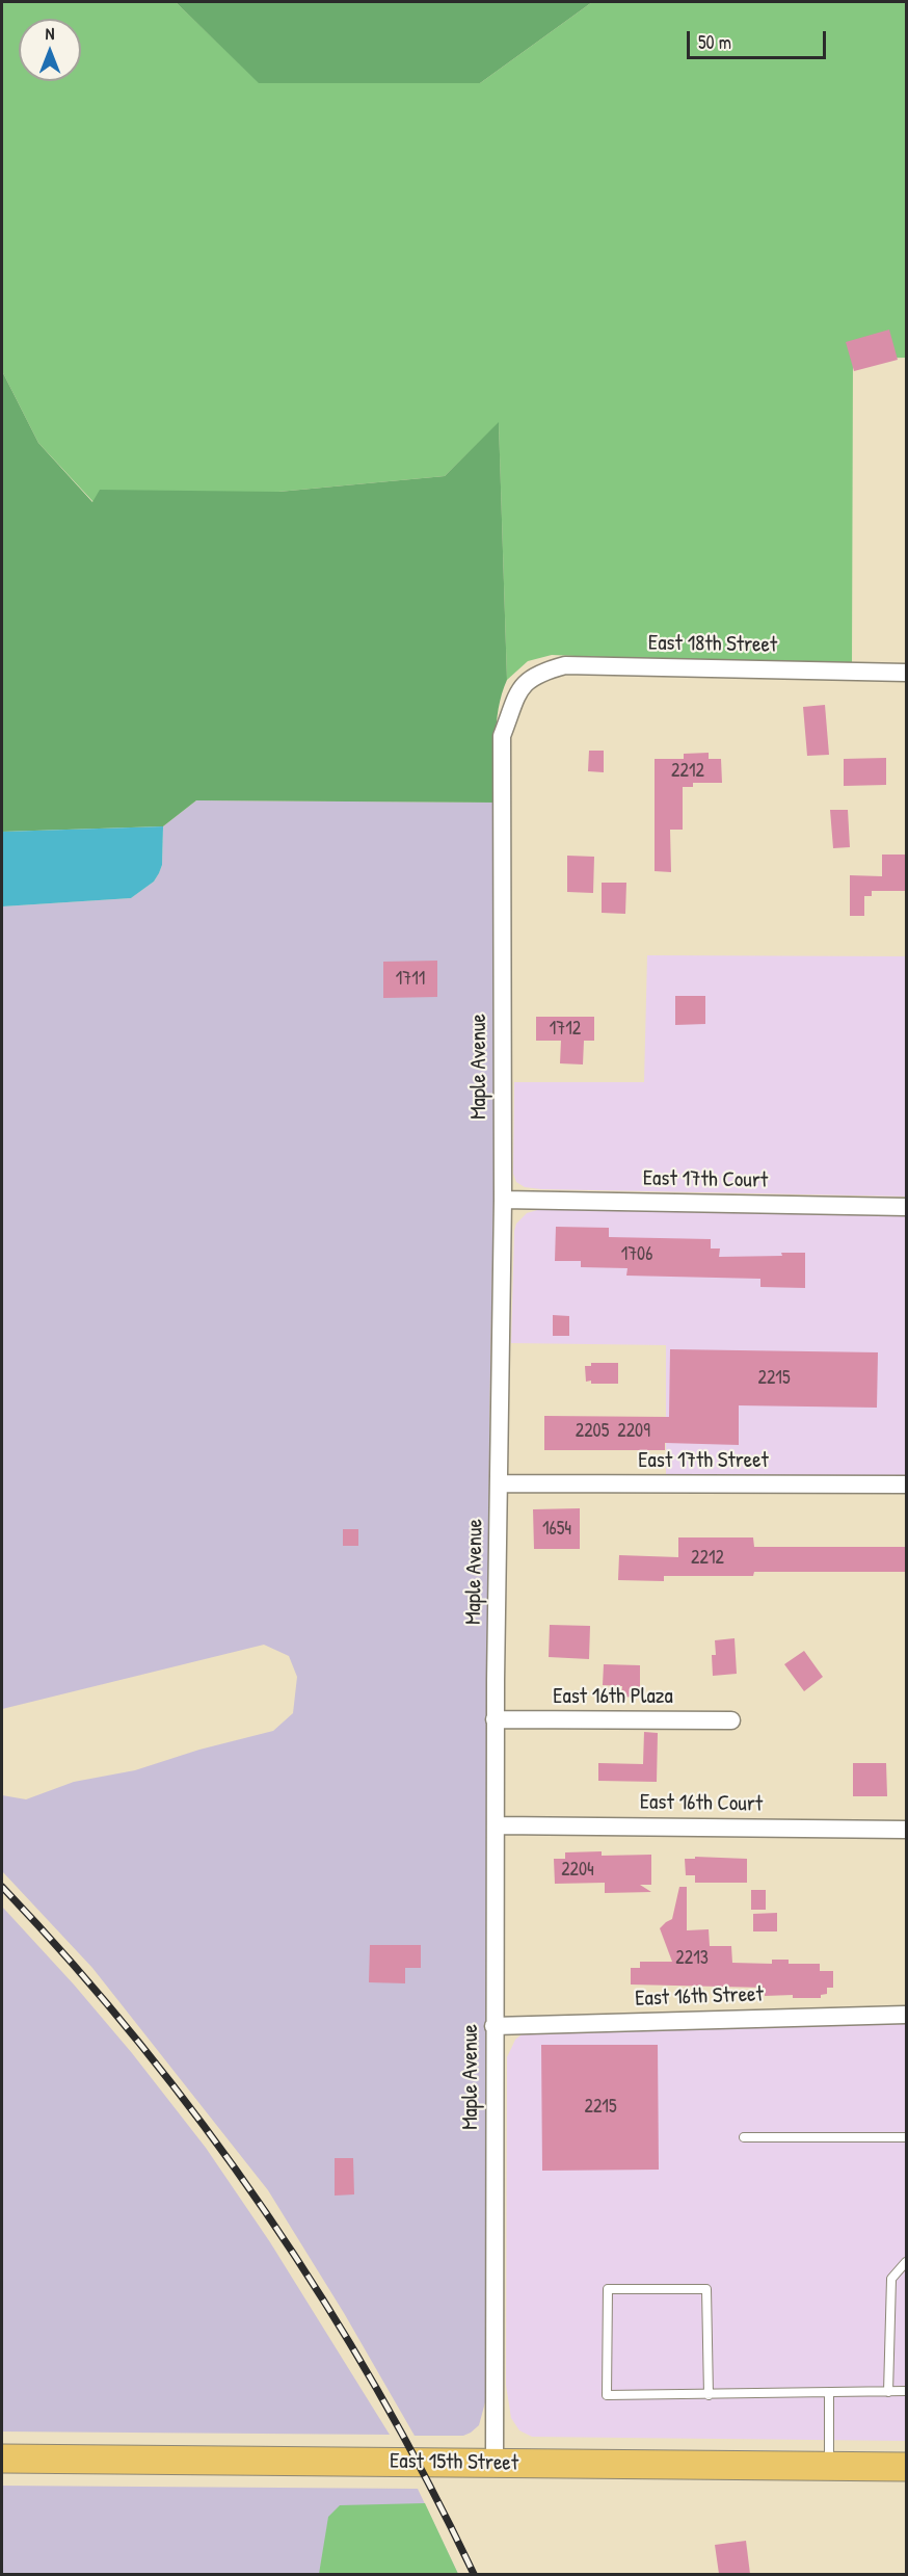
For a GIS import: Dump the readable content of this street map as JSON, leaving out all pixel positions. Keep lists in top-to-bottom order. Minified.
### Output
{"streets":{"main road":["East 15th Street"],"street":["East 18th Street","Maple Avenue","East 17th Court","East 17th Street","East 16th Plaza","East 16th Court","East 16th Street"]},"crossings":[["East 18th Street","Maple Avenue"],["Maple Avenue","East 17th Court"],["Maple Avenue","East 17th Street"],["Maple Avenue","East 16th Plaza"],["Maple Avenue","East 16th Court"],["Maple Avenue","East 16th Street"],["Maple Avenue","East 15th Street"]],"house_numbers":["2212","1711","1712","1706","2215","2205","2209","1654","2212","2204","2213","2215"],"scale_bar":"50 m","north":"top"}
